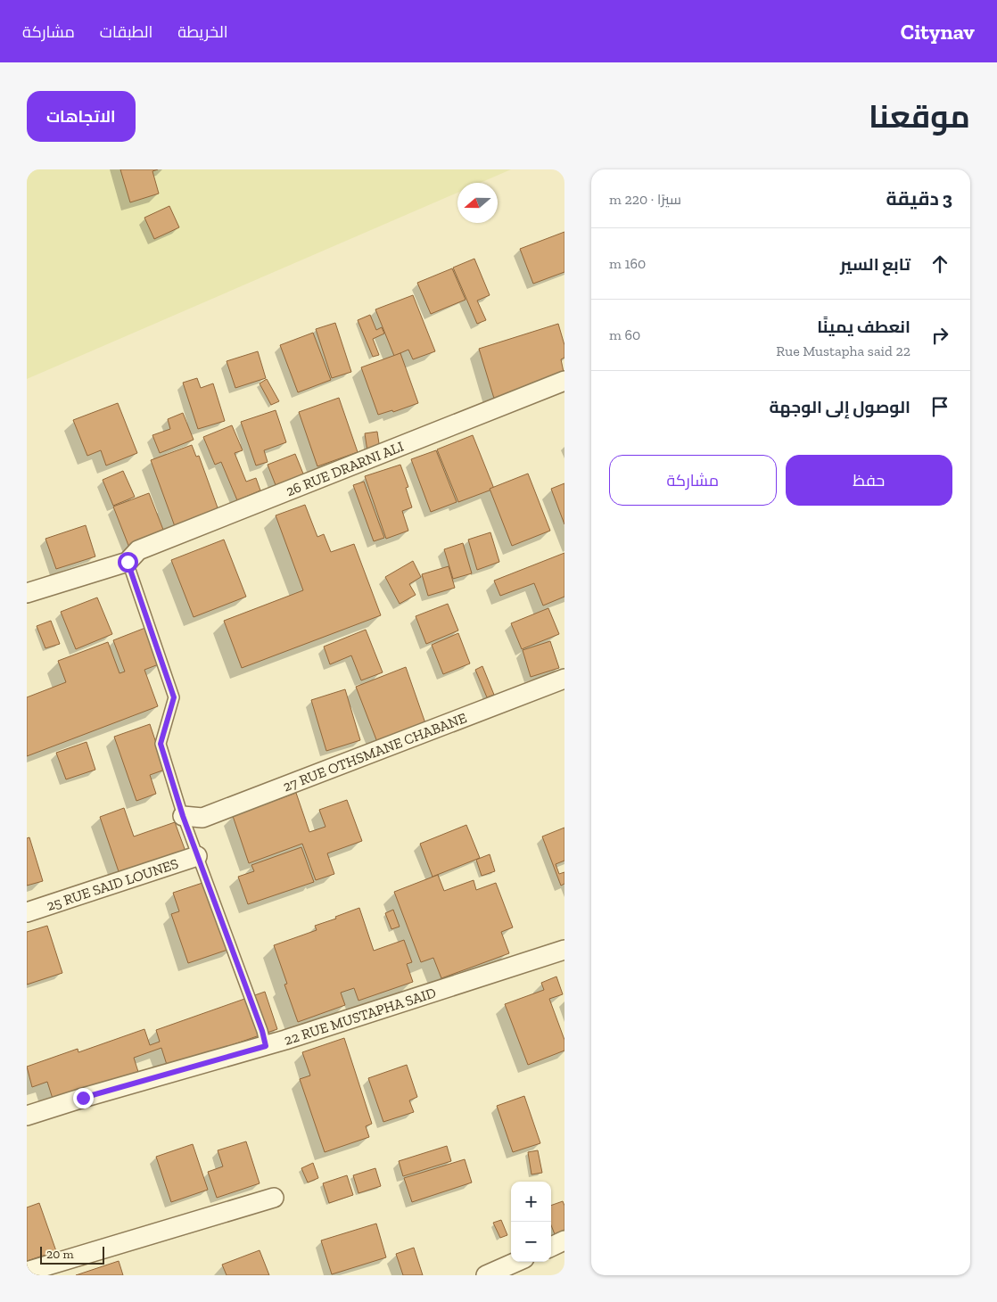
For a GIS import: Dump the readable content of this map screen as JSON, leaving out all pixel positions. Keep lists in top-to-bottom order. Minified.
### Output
{"streets":{"street":["26 RUE DRARNI ALI","27 RUE OTHSMANE CHABANE","25 RUE SAID LOUNES","22 RUE MUSTAPHA SAID"]},"scale_bar":"20 m","north":"left","page":{"header":"Citynav","nav":["الخريطة","الطبقات","مشاركة"],"title":"موقعنا","buttons":["الاتجاهات",["حفظ","مشاركة"]],"heading":["3 دقيقة","سيرًا · 220 m"],"list":[["تابع السير","160 m"],["انعطف يمينًا","22 Rue Mustapha said","60 m"],"الوصول إلى الوجهة"],"map_buttons":["+","−"],"scale":"20 m"}}
